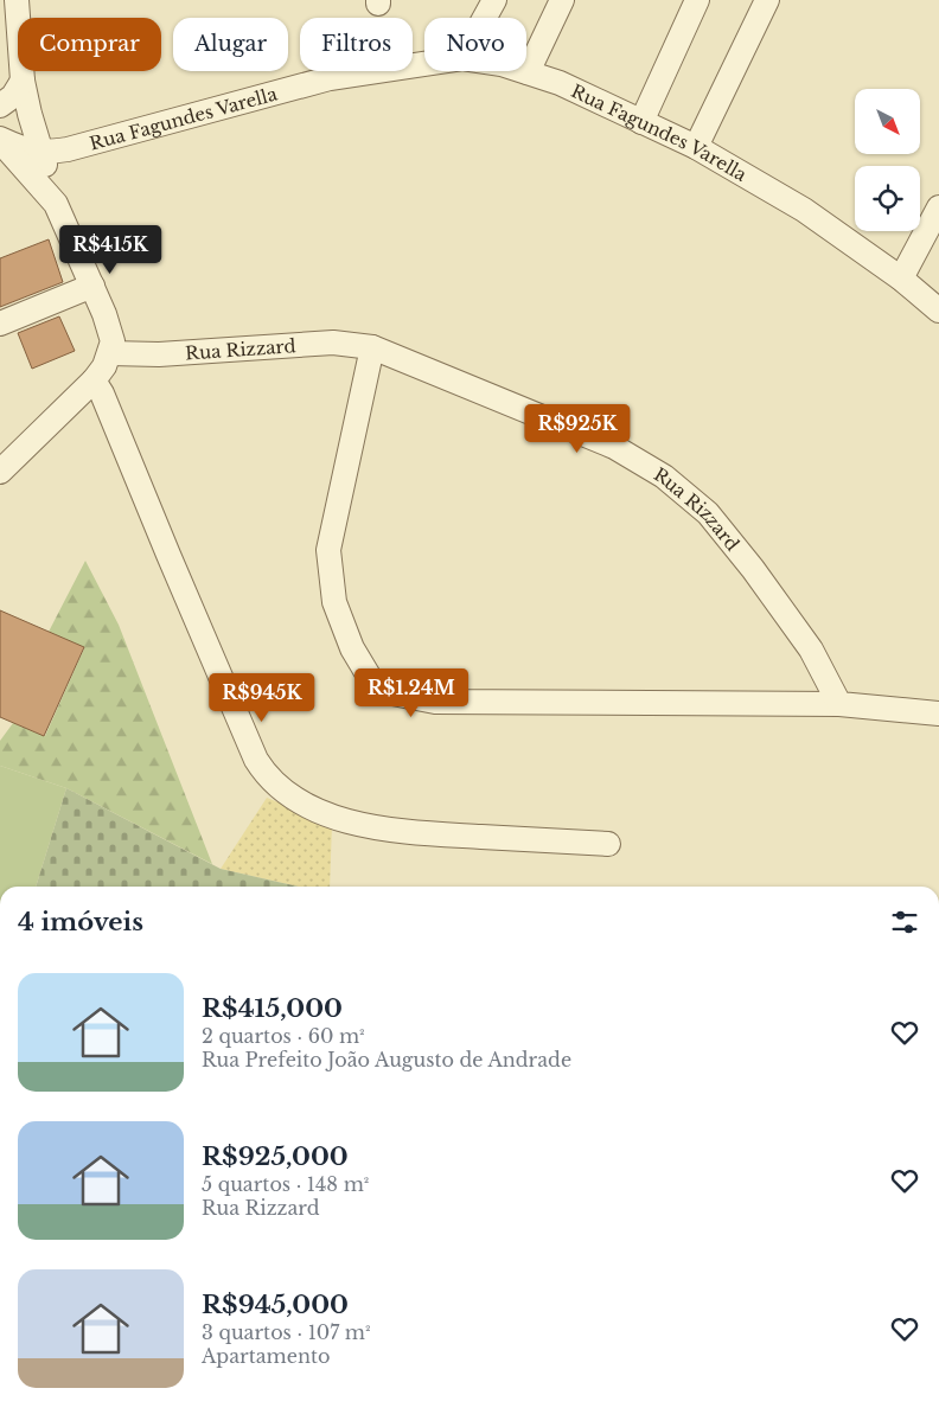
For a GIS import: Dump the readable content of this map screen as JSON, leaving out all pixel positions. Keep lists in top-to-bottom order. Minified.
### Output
{"streets":{"street":["Rua Fagundes Varella","Rua Rizzard"]},"north":"bottom right","page":{"chip":["Comprar","Alugar","Filtros","Novo"],"price":["R$415K","R$925K","R$1.24M","R$945K"],"heading":"4 imóveis","list":[{"name":"R$415,000","note":"2 quartos · 60 m² · Rua Prefeito João Augusto de Andrade"},{"name":"R$925,000","note":"5 quartos · 148 m² · Rua Rizzard"},{"name":"R$945,000","note":"3 quartos · 107 m² · Apartamento"}]}}
